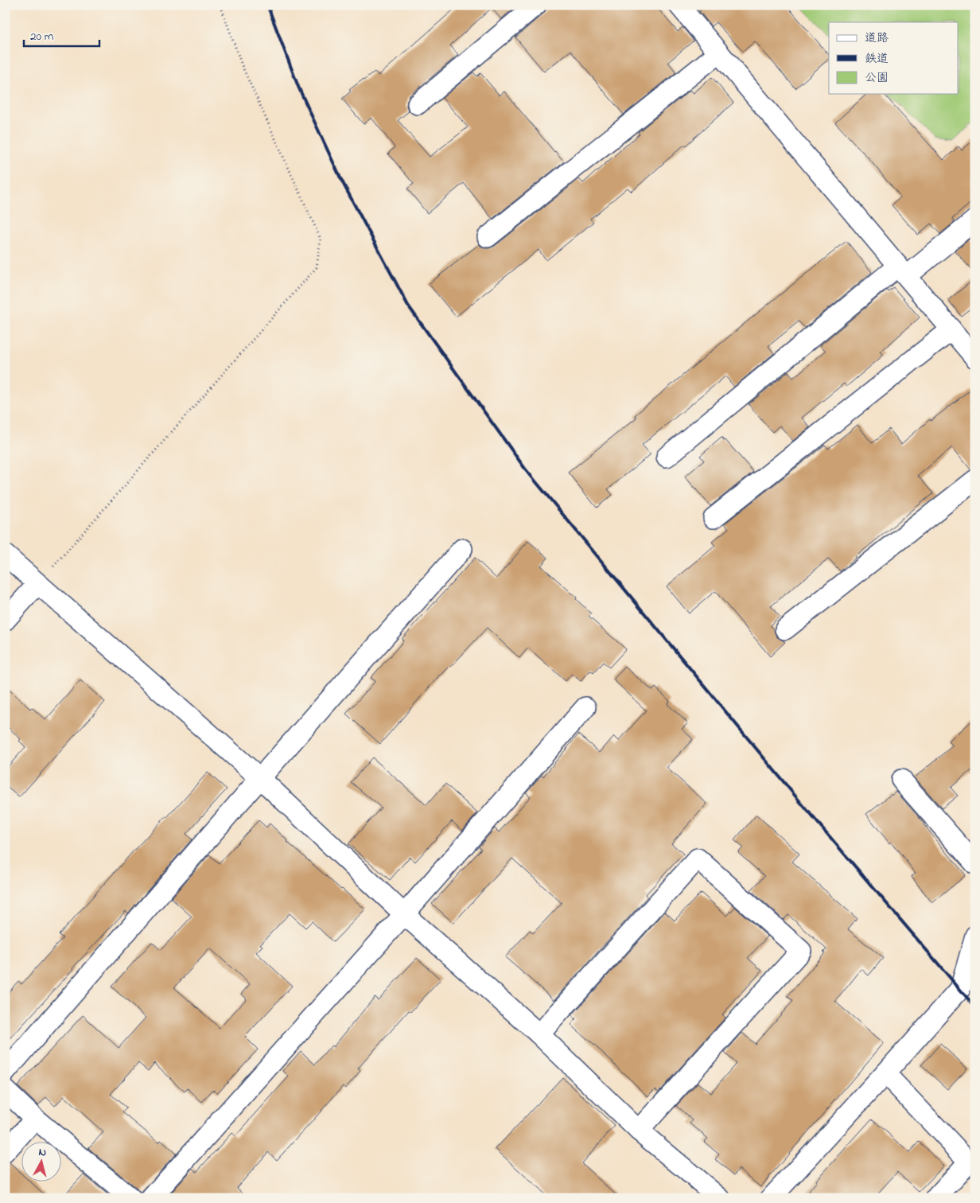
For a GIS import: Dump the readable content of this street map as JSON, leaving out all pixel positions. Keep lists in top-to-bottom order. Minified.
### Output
{"legend":["道路","鉄道","公園"],"scale_bar":"20 m","north":"top"}
